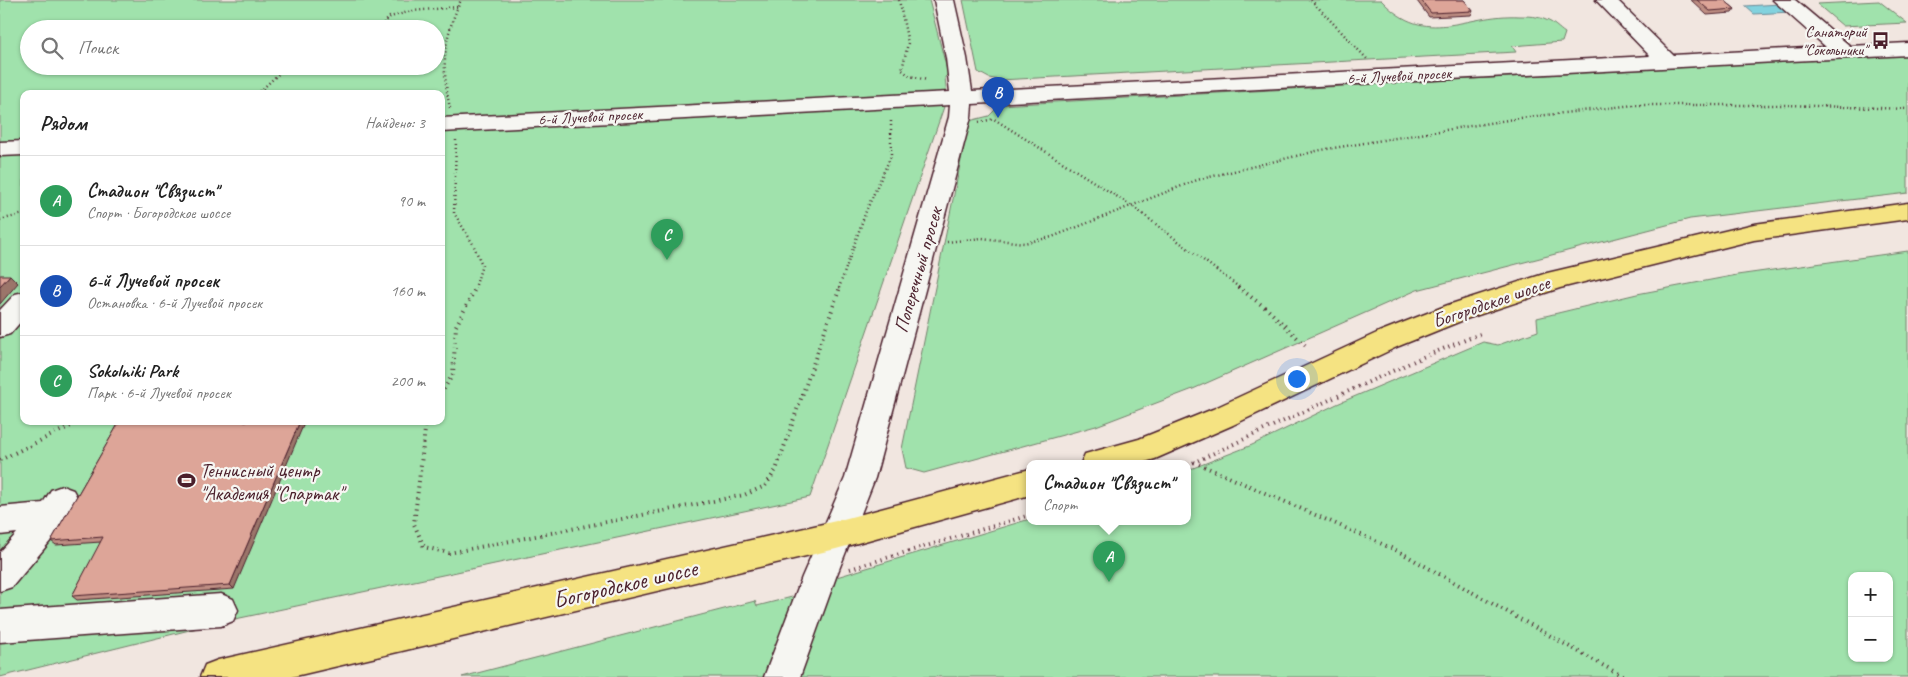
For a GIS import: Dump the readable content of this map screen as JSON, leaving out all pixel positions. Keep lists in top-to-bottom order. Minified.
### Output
{"streets":{"main road":["Богородское шоссе"],"street":["6-й Лучевой просек","Поперечный просек"]},"crossings":[["6-й Лучевой просек","Поперечный просек"],["Поперечный просек","Богородское шоссе"]],"places":{"bus stop":["Санаторий \"Сокольники\""],"sports":["Теннисный центр \"Академия \"Спартак\""]},"page":{"search":"Поиск","pins":["B","C","A"],"heading":["Рядом","Найдено: 3"],"list":[{"mark":"A","name":"Стадион \"Связист\"","note":"Спорт · Богородское шоссе","value":"90 m"},{"mark":"B","name":"6-й Лучевой просек","note":"Остановка · 6-й Лучевой просек","value":"160 m"},{"mark":"C","name":"Sokolniki Park","note":"Парк · 6-й Лучевой просек","value":"200 m"}],"popup":["Стадион \"Связист\"","Спорт"],"map_buttons":["+","−"]}}
